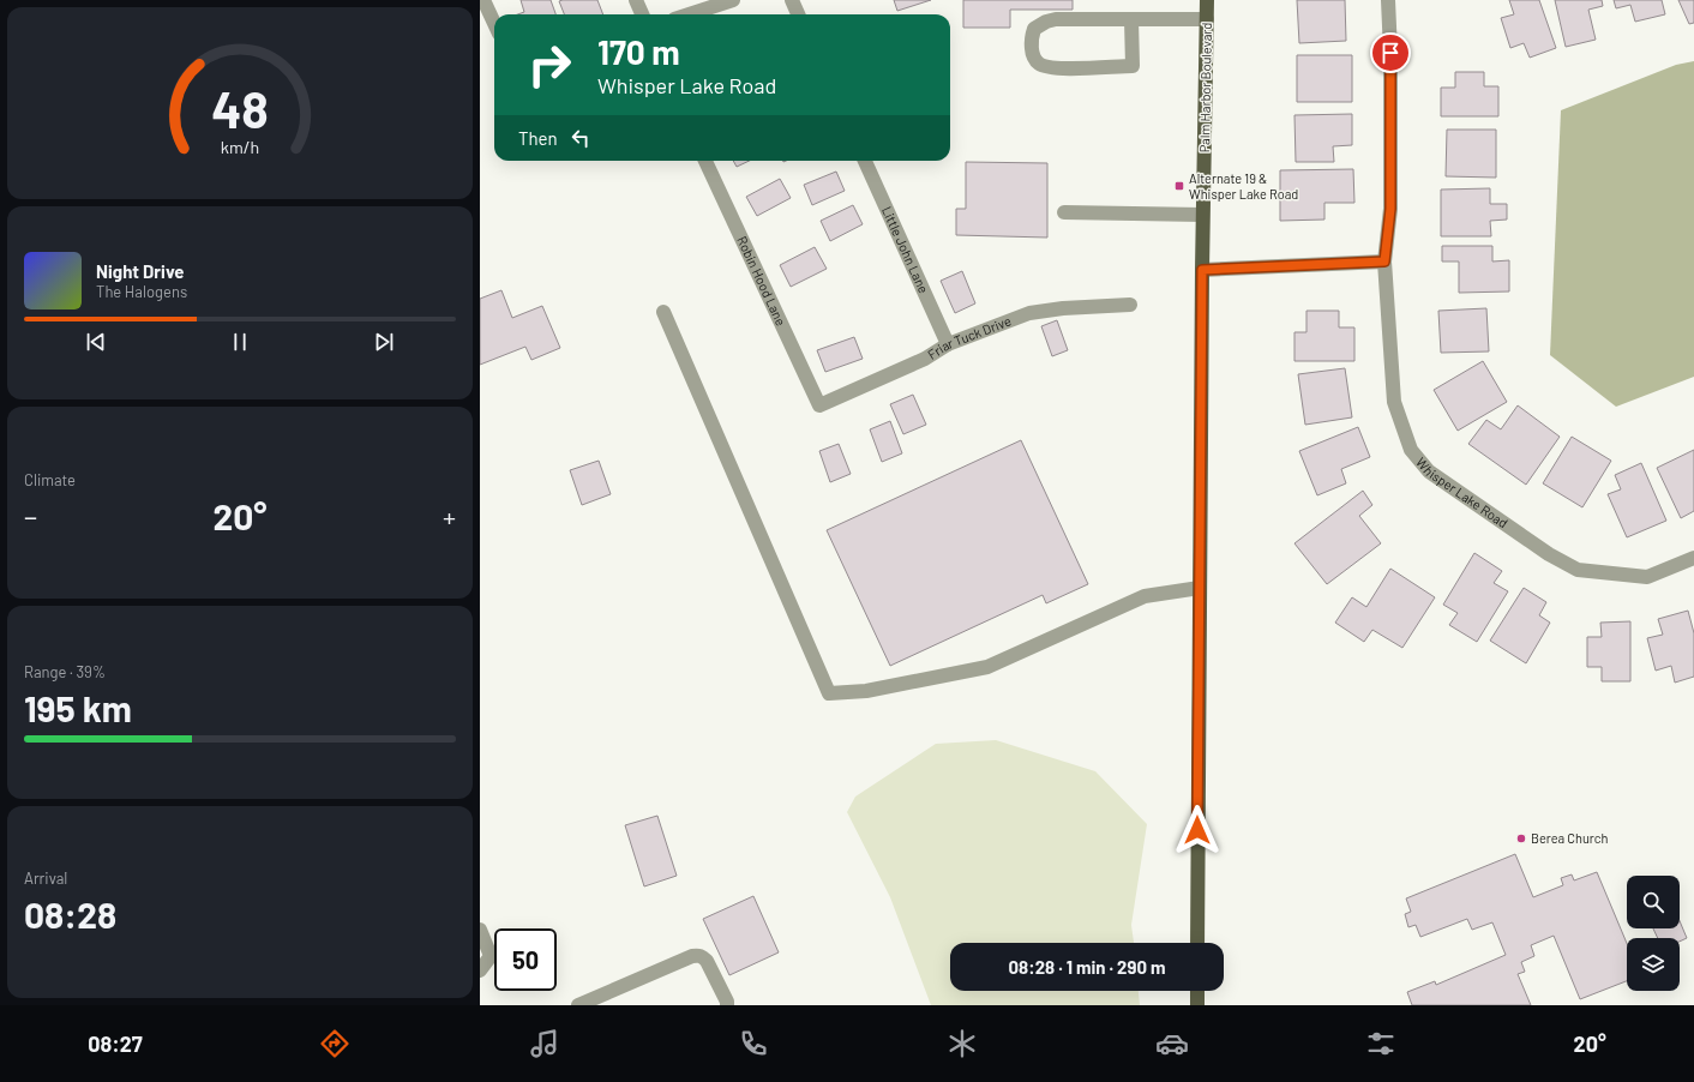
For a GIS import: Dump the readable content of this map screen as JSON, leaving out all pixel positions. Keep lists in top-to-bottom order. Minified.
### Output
{"streets":{"main road":["Palm Harbor Boulevard"],"street":["Little John Lane","Robin Hood Lane","Friar Tuck Drive","Whisper Lake Road"]},"crossings":[["Little John Lane","Friar Tuck Drive"],["Robin Hood Lane","Friar Tuck Drive"]],"places":{"transit":["Alternate 19 & Whisper Lake Road"],"other":["Berea Church"]},"page":{"turn":["170 m","Whisper Lake Road"],"then":"Then","song":["Night Drive","The Halogens"],"tile":["Climate",["Range · 39%","195 km"],["Arrival","08:28"]],"heat":["−","20°","+"],"limit":"50","trip":"08:28 · 1 min · 290 m","tabs":["08:27","20°"],"gauge":["48","km/h"]}}
